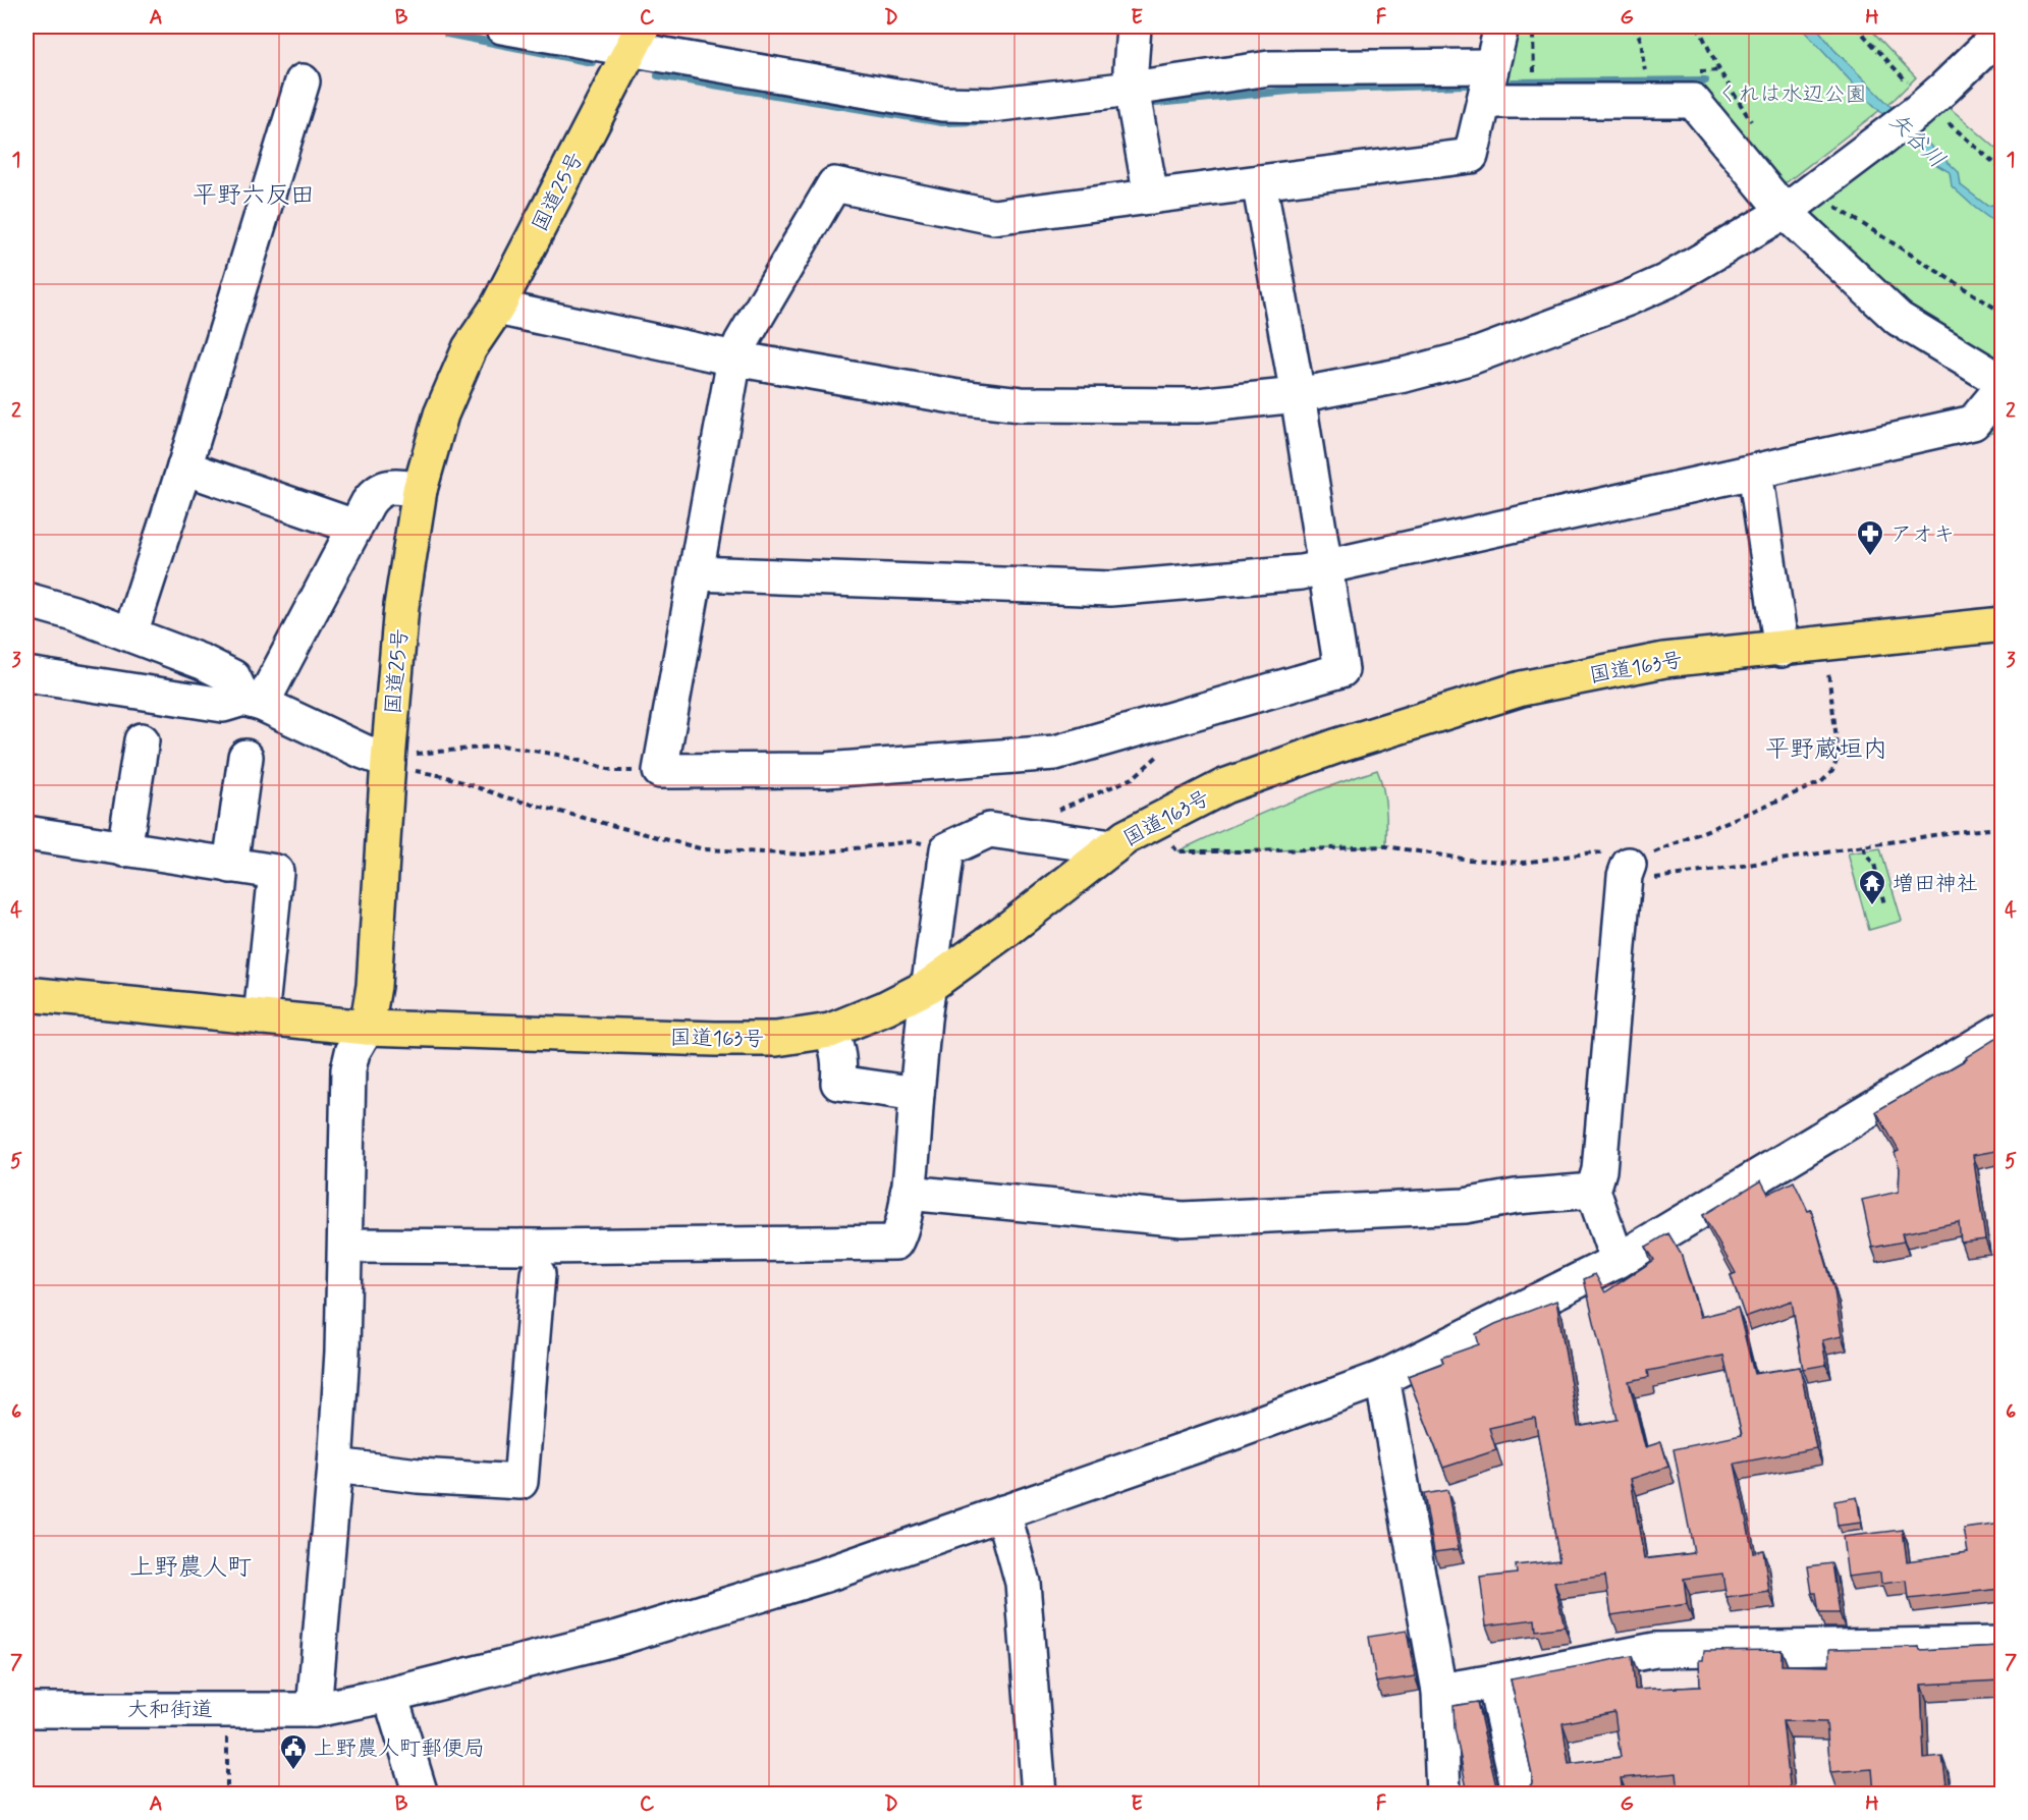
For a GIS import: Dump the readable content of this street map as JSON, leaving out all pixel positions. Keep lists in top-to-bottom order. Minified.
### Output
{"streets":{"highway":["国道25号","国道163号"],"street":["大和街道"]},"crossings":[["国道25号","国道163号"]],"districts":["平野六反田","平野蔵垣内","上野農人町"],"water":["矢谷川"],"parks":["くれは水辺公園"],"places":{"pharmacy":["アオキ"],"temple":["増田神社"],"public building":["上野農人町郵便局"]},"grid":{"columns":["A","B","C","D","E","F","G","H"],"rows":["1","2","3","4","5","6","7"]}}
